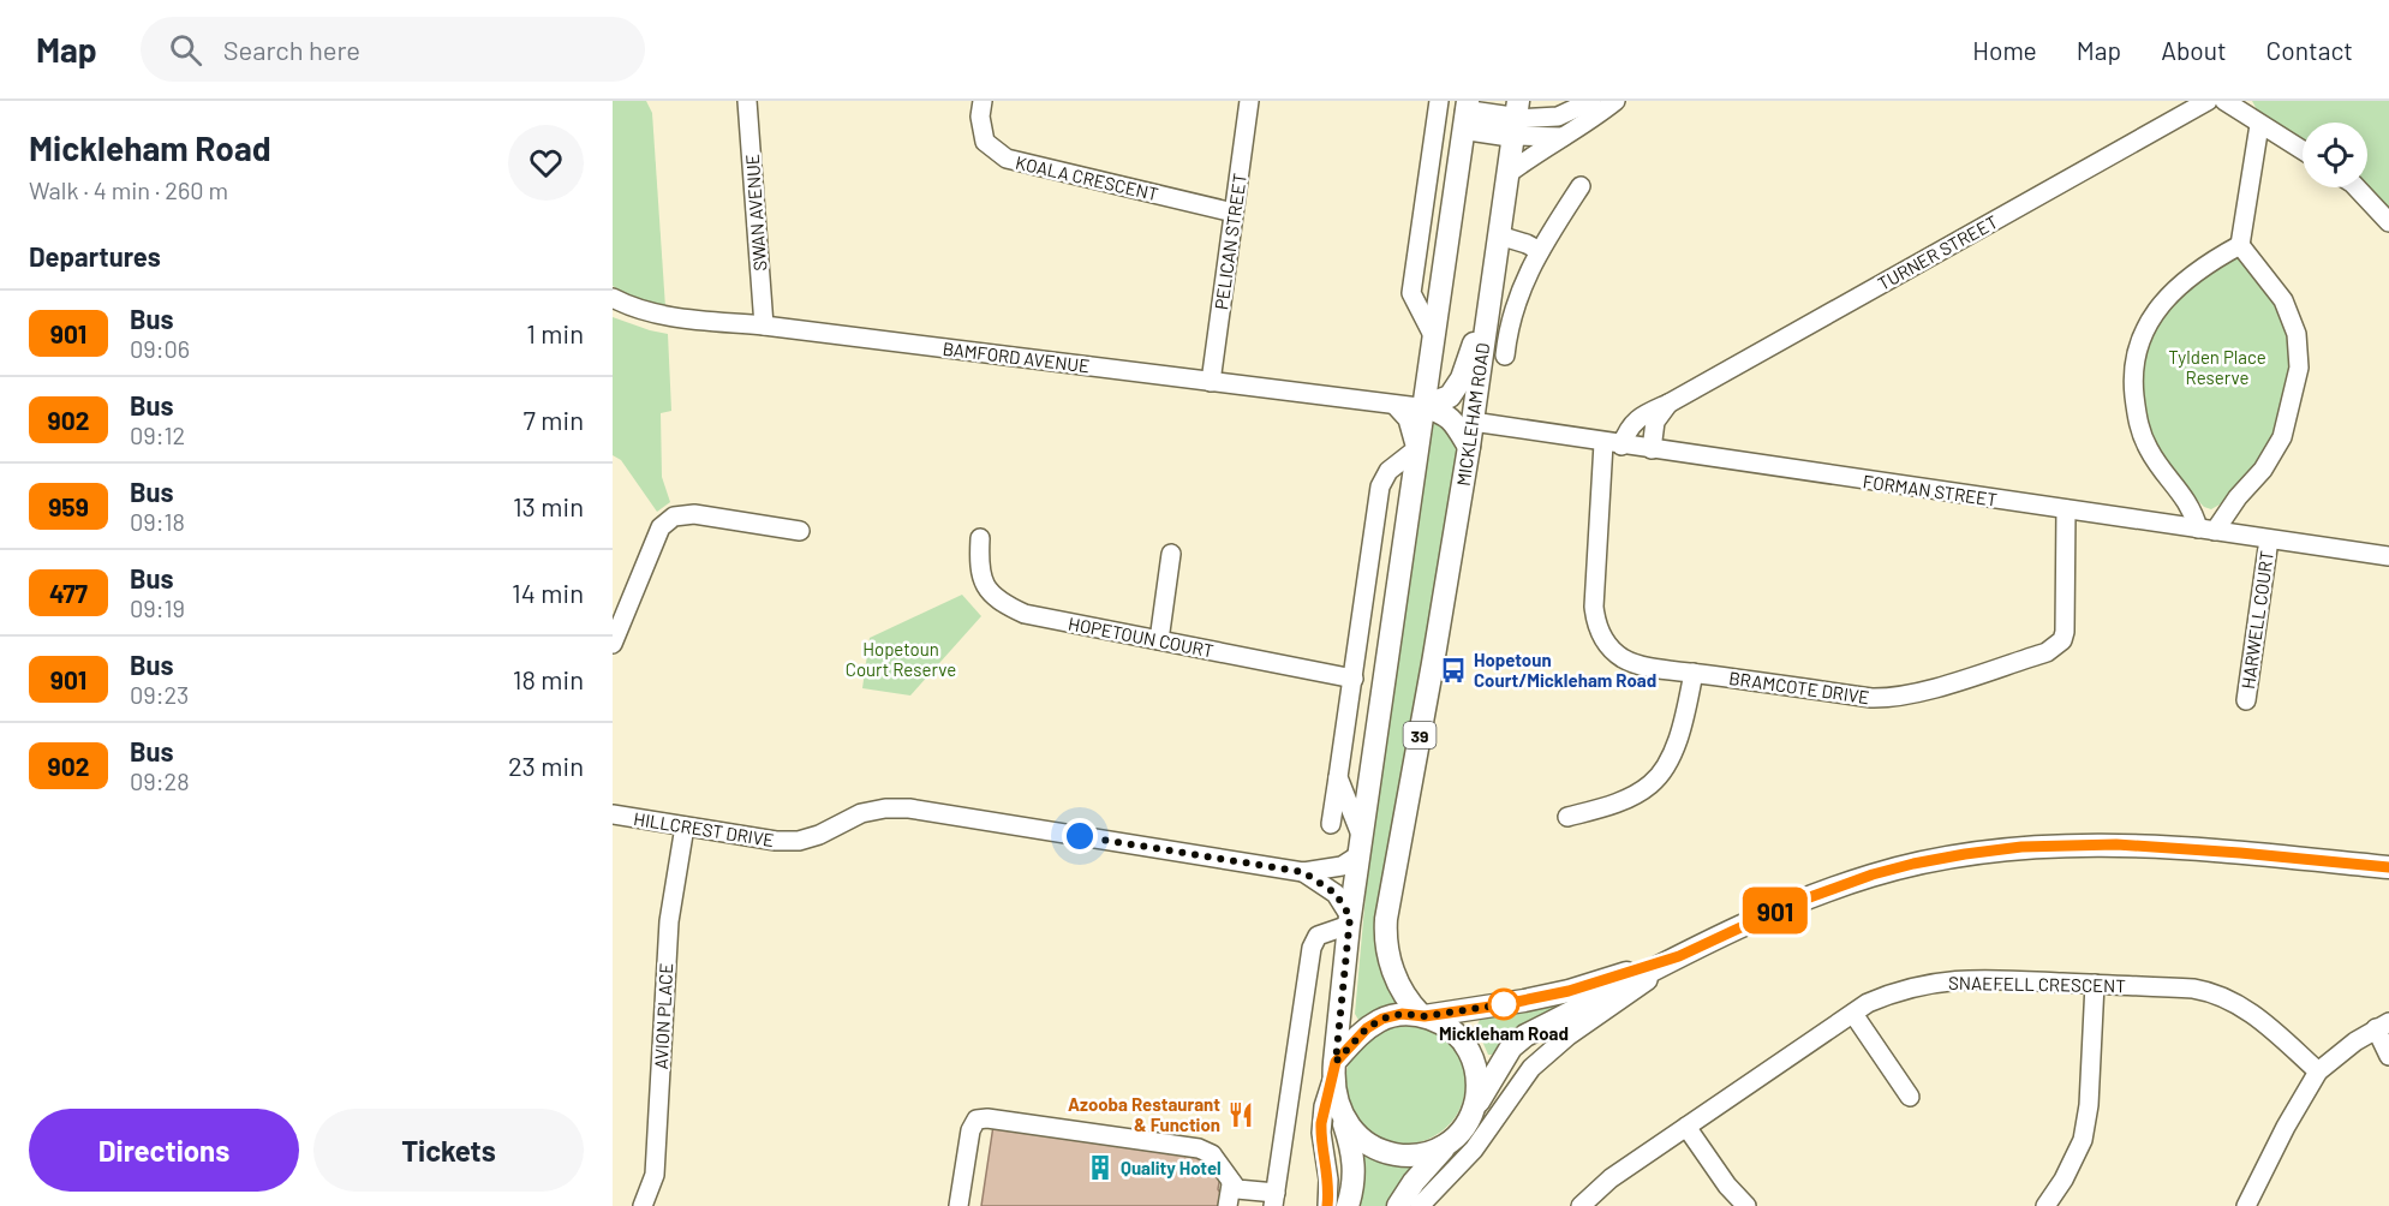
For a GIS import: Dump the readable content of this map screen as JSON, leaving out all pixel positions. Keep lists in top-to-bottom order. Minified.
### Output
{"streets":{"main road":["MICKLEHAM ROAD","39"],"street":["KOALA CRESCENT","SWAN AVENUE","PELICAN STREET","TURNER STREET","BAMFORD AVENUE","FORMAN STREET","HARWELL COURT","HOPETOUN COURT","BRAMCOTE DRIVE","HILLCREST DRIVE","SNAEFELL CRESCENT","AVION PLACE"]},"crossings":[["KOALA CRESCENT","PELICAN STREET"],["SWAN AVENUE","BAMFORD AVENUE"],["PELICAN STREET","BAMFORD AVENUE"],["TURNER STREET","FORMAN STREET"],["TURNER STREET","BRAMCOTE DRIVE"],["BAMFORD AVENUE","39"],["MICKLEHAM ROAD","FORMAN STREET"],["MICKLEHAM ROAD","39"],["FORMAN STREET","HARWELL COURT"],["FORMAN STREET","BRAMCOTE DRIVE"],["39","HILLCREST DRIVE"],["HILLCREST DRIVE","AVION PLACE"]],"parks":["Tylden Place Reserve","Hopetoun Court Reserve"],"places":{"bus stop":["Hopetoun Court/Mickleham Road"],"other":["Mickleham Road"],"restaurant":["Azooba Restaurant & Function"],"building":["Quality Hotel"]},"lines":["bus line 901"],"page":{"header":"Map","search":"Search here","nav":["Home","Map","About","Contact"],"heading":[["Mickleham Road","Walk · 4 min · 260 m"],"Departures"],"on_map":"901","list":[{"mark":"901","name":"Bus","note":"09:06","value":"1 min"},{"mark":"902","name":"Bus","note":"09:12","value":"7 min"},{"mark":"959","name":"Bus","note":"09:18","value":"13 min"},{"mark":"477","name":"Bus","note":"09:19","value":"14 min"},{"mark":"901","name":"Bus","note":"09:23","value":"18 min"},{"mark":"902","name":"Bus","note":"09:28","value":"23 min"}],"buttons":["Directions","Tickets"]}}
